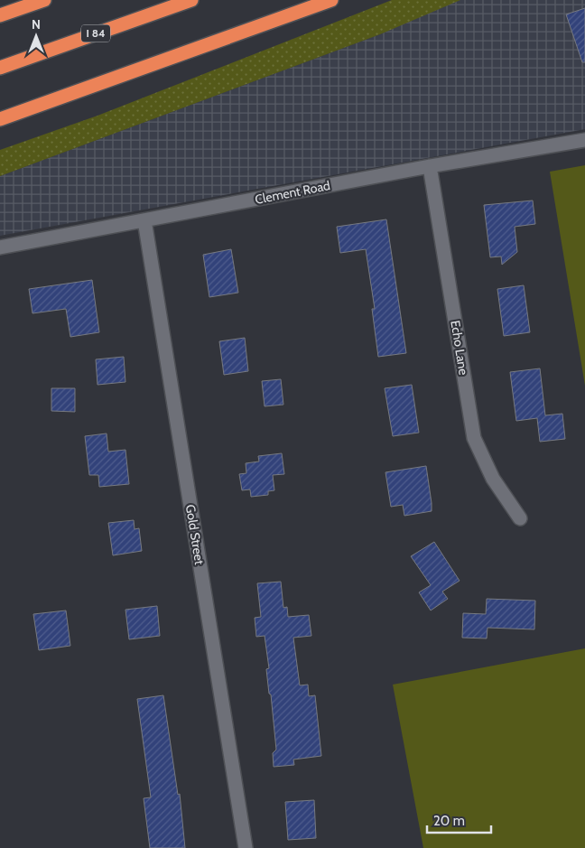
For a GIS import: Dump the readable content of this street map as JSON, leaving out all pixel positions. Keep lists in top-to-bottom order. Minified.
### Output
{"streets":{"highway":["I 84"],"street":["Clement Road","Echo Lane","Gold Street"]},"crossings":[["Clement Road","Echo Lane"],["Clement Road","Gold Street"]],"scale_bar":"20 m","north":"top"}
